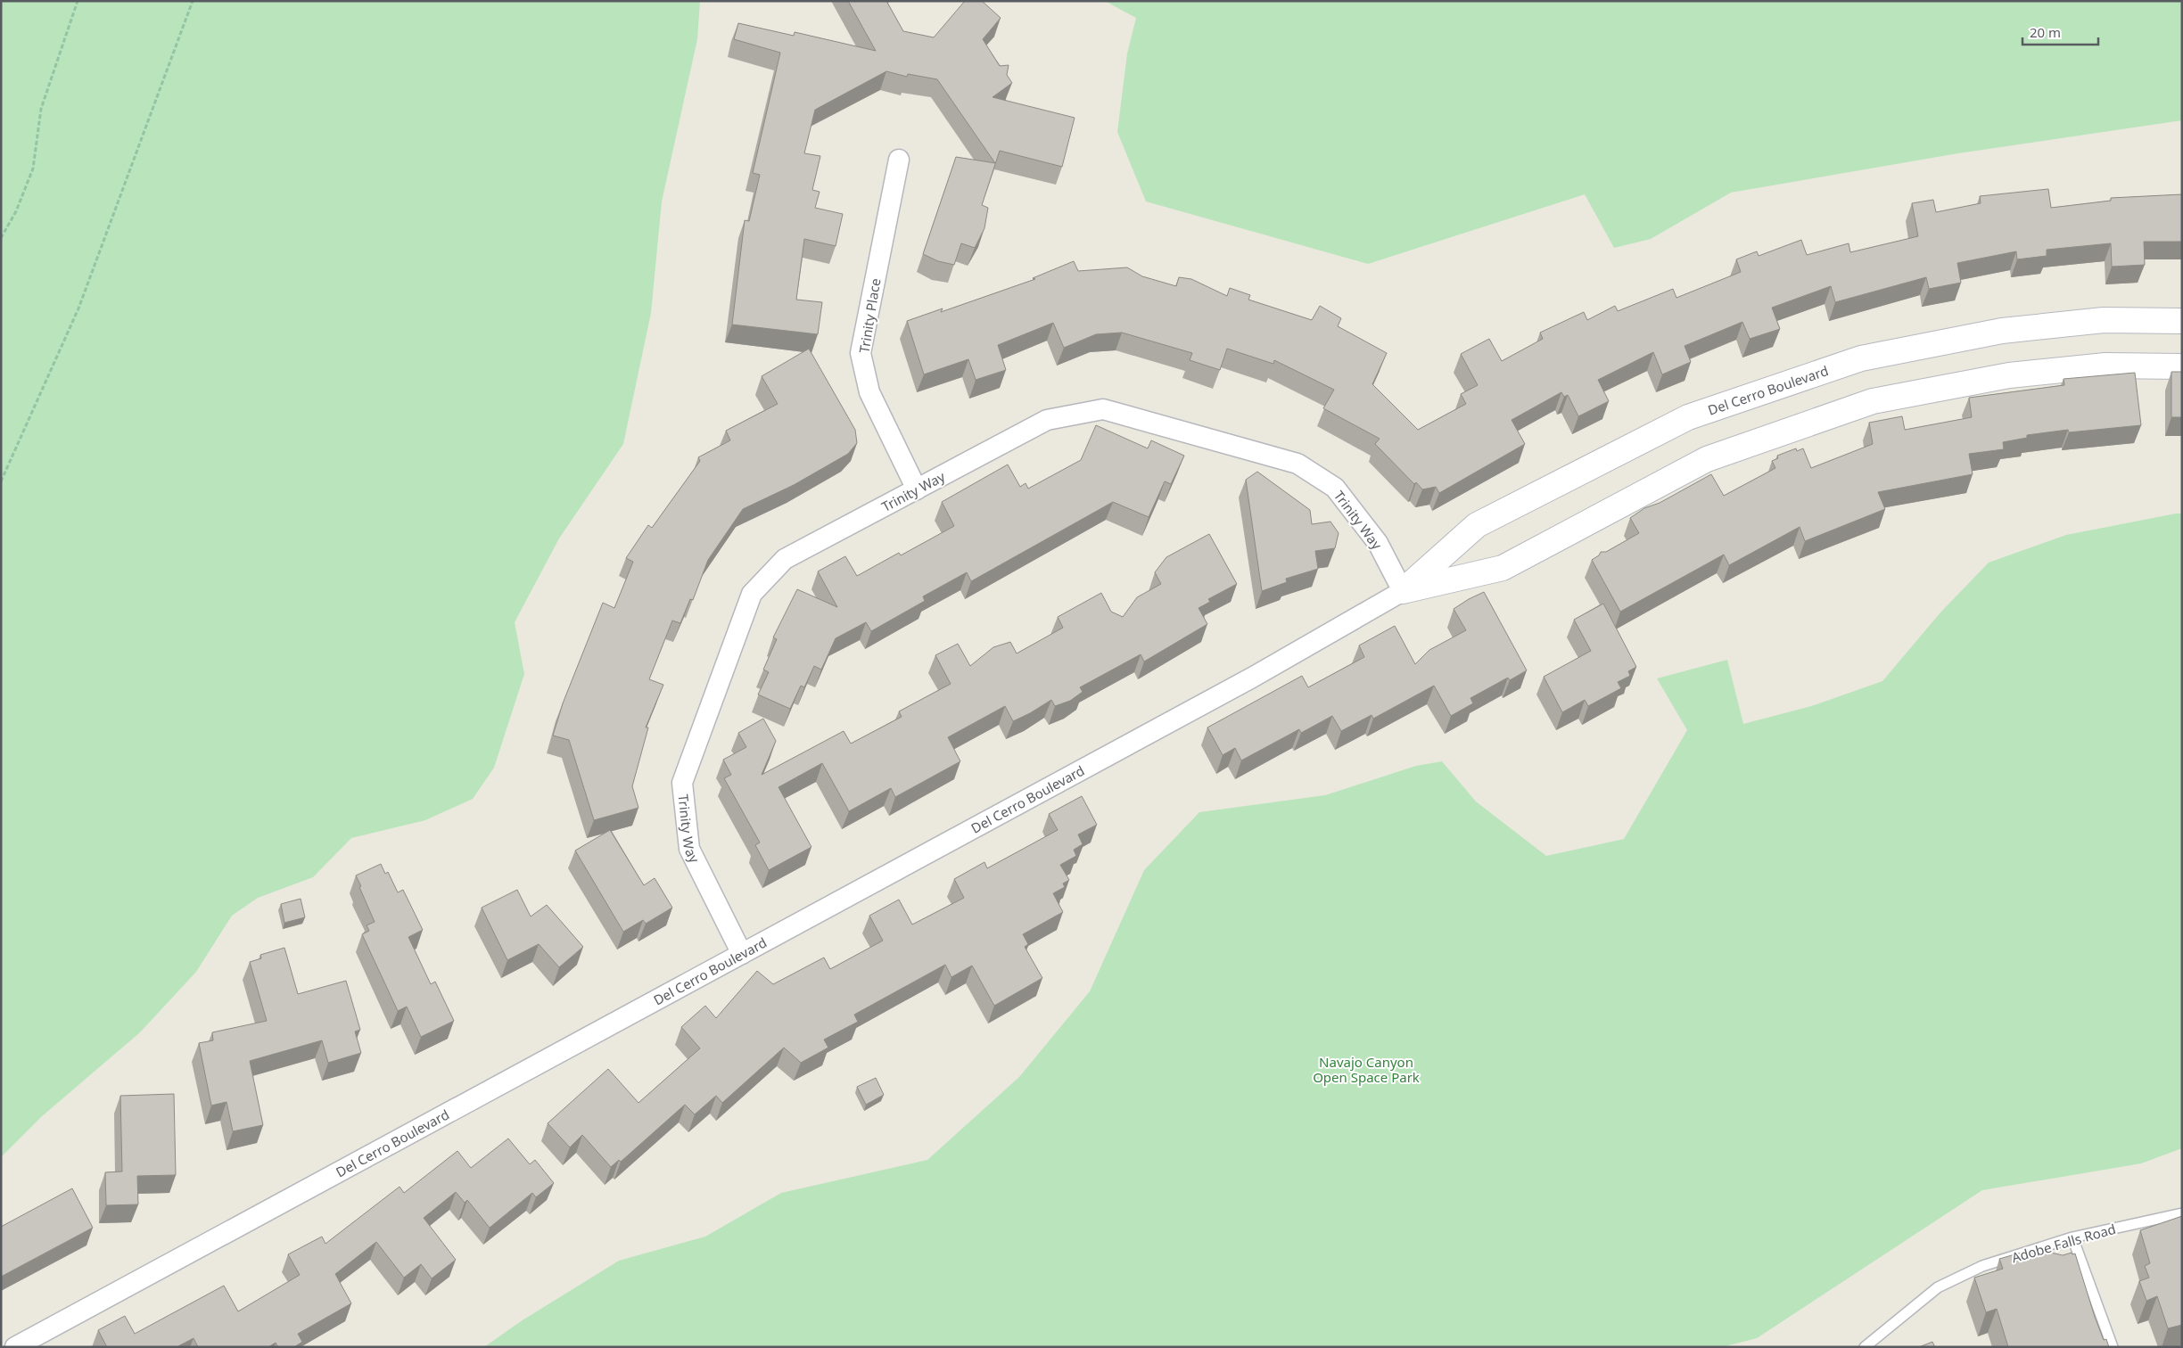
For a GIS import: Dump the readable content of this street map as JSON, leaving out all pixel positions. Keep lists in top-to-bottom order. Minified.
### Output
{"streets":{"street":["Trinity Place","Del Cerro Boulevard","Trinity Way"],"lane":["Adobe Falls Road"]},"crossings":[["Trinity Place","Trinity Way"],["Del Cerro Boulevard","Trinity Way"]],"parks":["Navajo Canyon Open Space Park"],"scale_bar":"20 m"}
